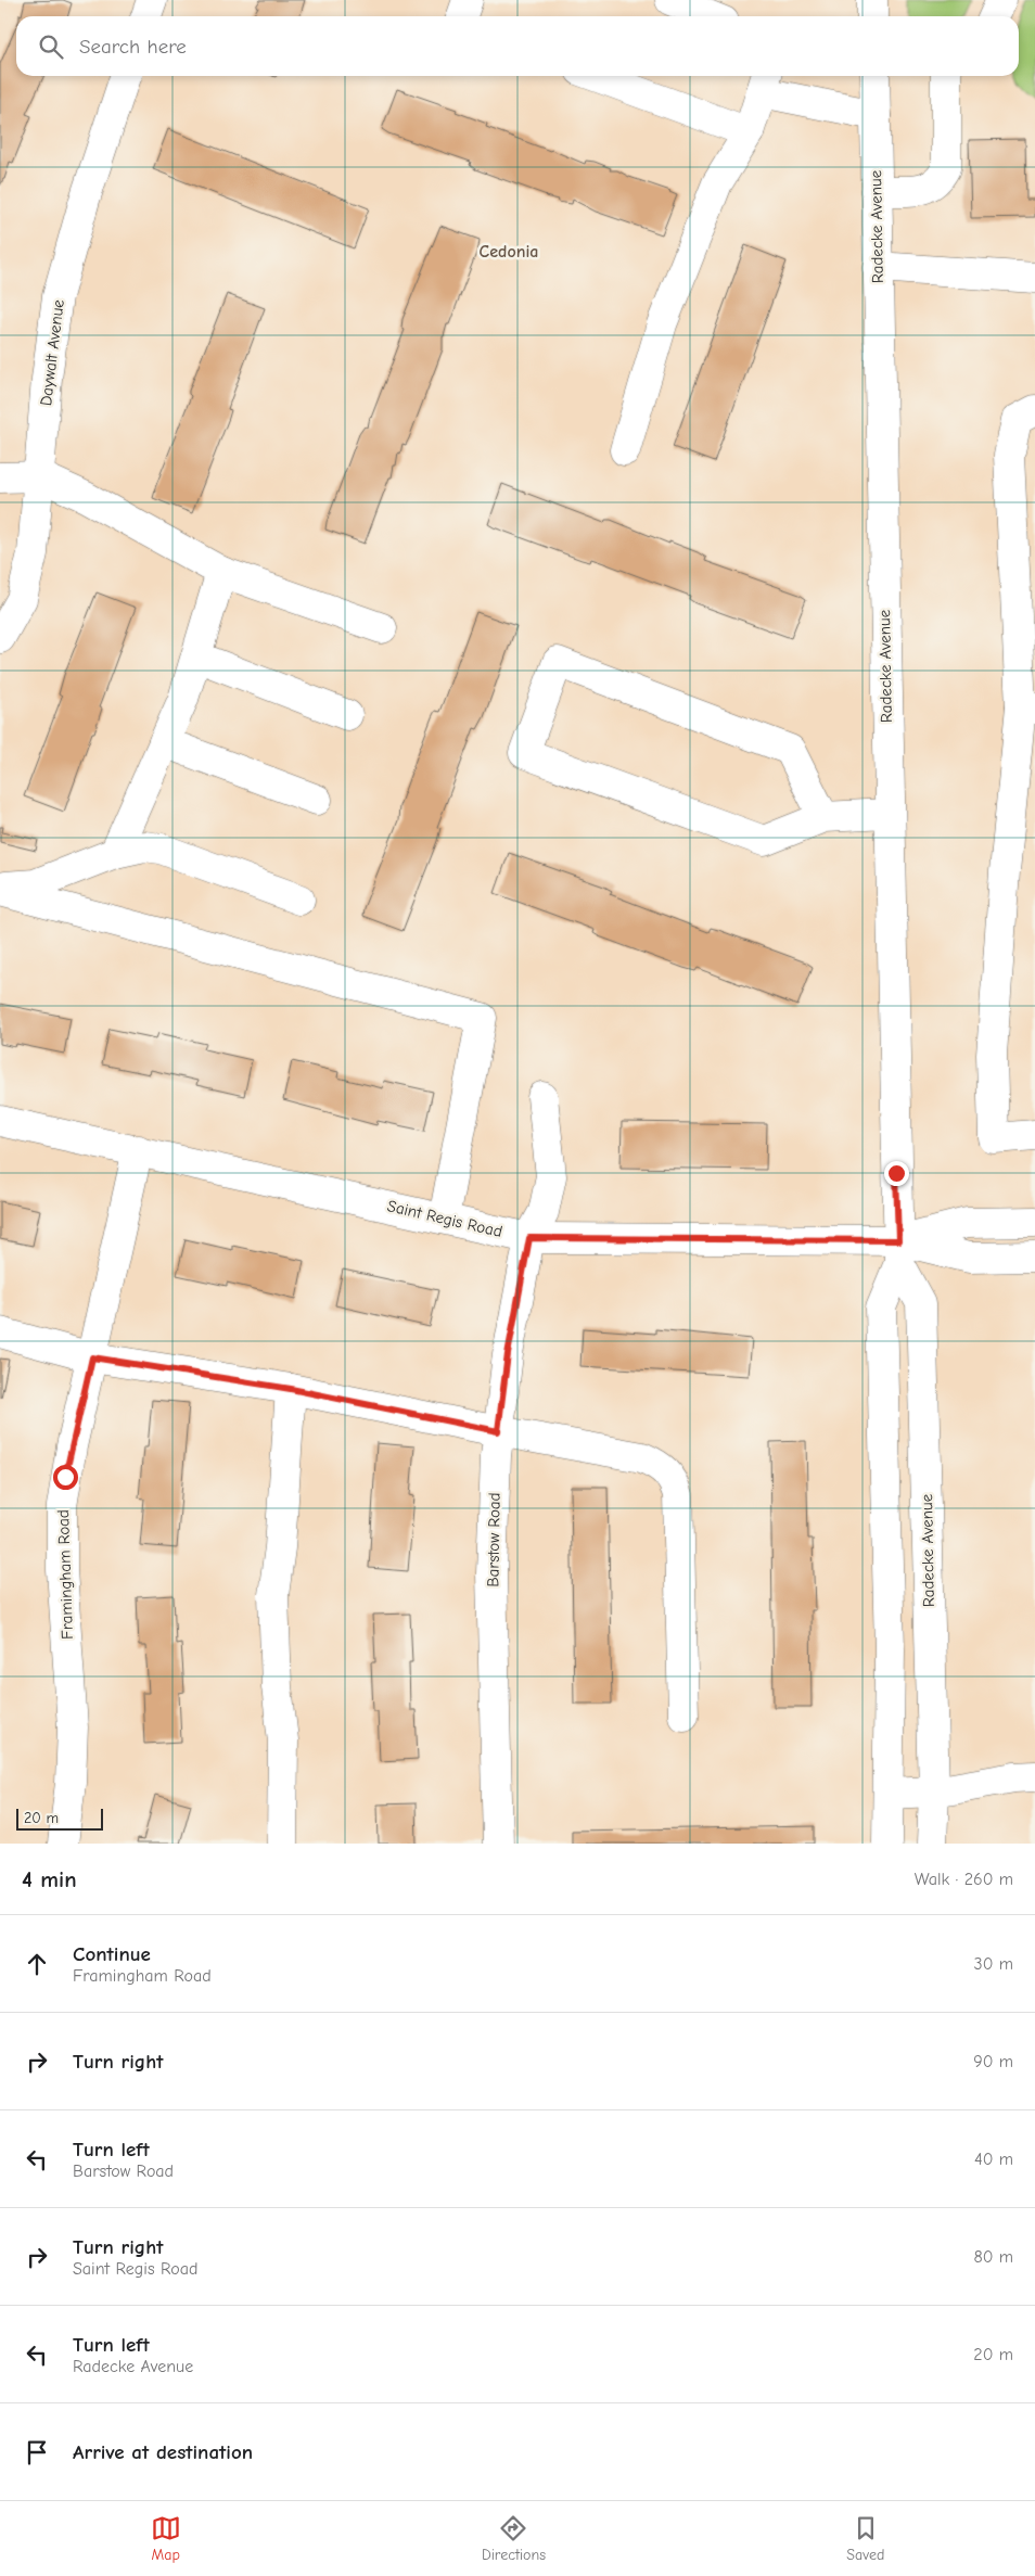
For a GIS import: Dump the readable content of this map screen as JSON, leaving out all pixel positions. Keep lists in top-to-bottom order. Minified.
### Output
{"streets":{"street":["Radecke Avenue","Daywalt Avenue","Saint Regis Road","Barstow Road","Framingham Road"]},"crossings":[["Radecke Avenue","Saint Regis Road"],["Saint Regis Road","Barstow Road"],["Saint Regis Road","Framingham Road"]],"districts":["Cedonia"],"scale_bar":"20 m","page":{"search":"Search here","scale":"20 m","heading":["4 min","Walk · 260 m"],"list":[["Continue","Framingham Road","30 m"],["Turn right","90 m"],["Turn left","Barstow Road","40 m"],["Turn right","Saint Regis Road","80 m"],["Turn left","Radecke Avenue","20 m"],"Arrive at destination"],"nav":["Map","Directions","Saved"]}}
